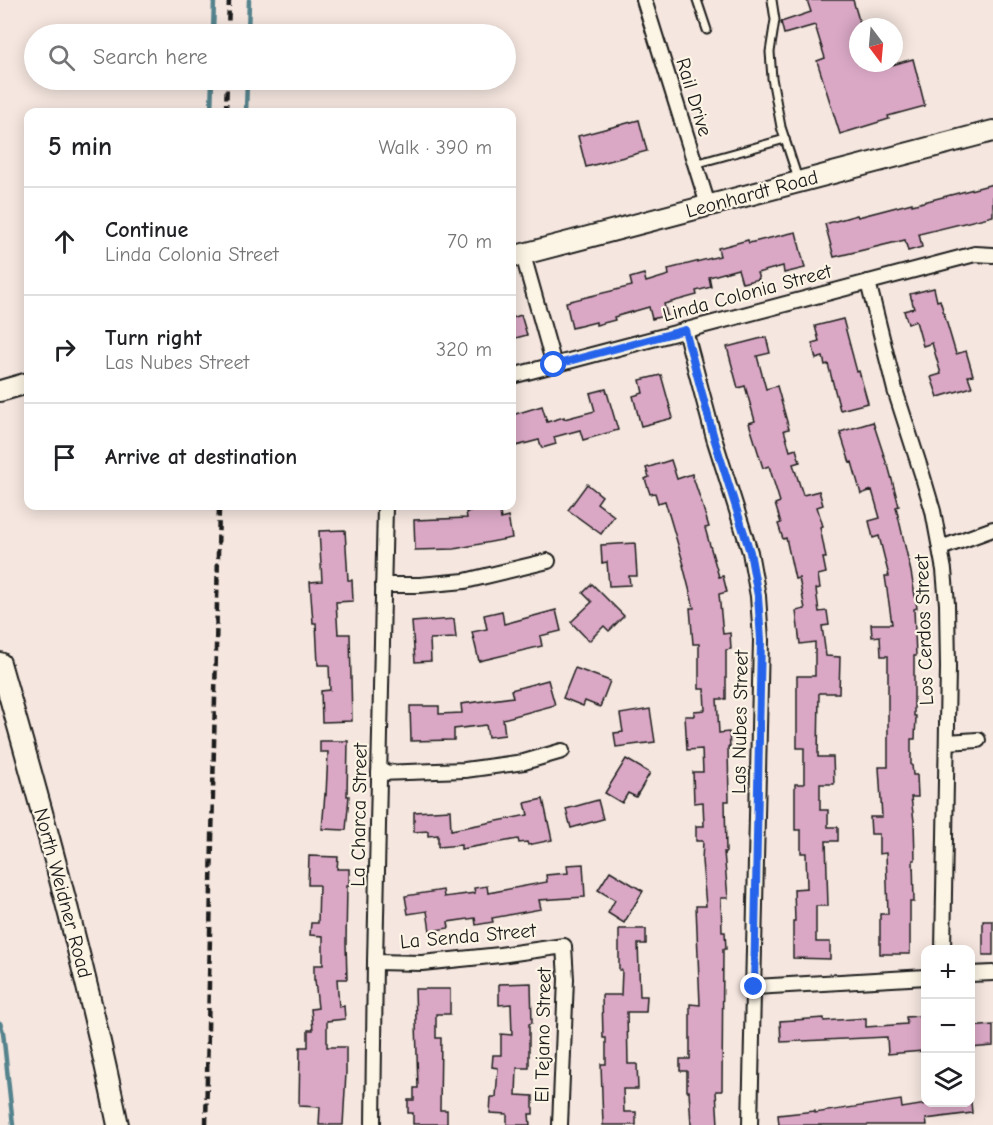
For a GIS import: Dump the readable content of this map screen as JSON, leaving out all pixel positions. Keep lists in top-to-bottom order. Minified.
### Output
{"streets":{"street":["Rail Drive","Leonhardt Road","Linda Colonia Street","Los Cerdos Street","Las Nubes Street","La Charca Street","North Weidner Road","La Senda Street","El Tejano Street"]},"crossings":[["Rail Drive","Leonhardt Road"],["Linda Colonia Street","Los Cerdos Street"],["Linda Colonia Street","Las Nubes Street"],["La Charca Street","La Senda Street"],["La Senda Street","El Tejano Street"]],"north":"bottom","page":{"search":"Search here","heading":["5 min","Walk · 390 m"],"list":[["Continue","Linda Colonia Street","70 m"],["Turn right","Las Nubes Street","320 m"],"Arrive at destination"],"map_buttons":["+","−"]}}
